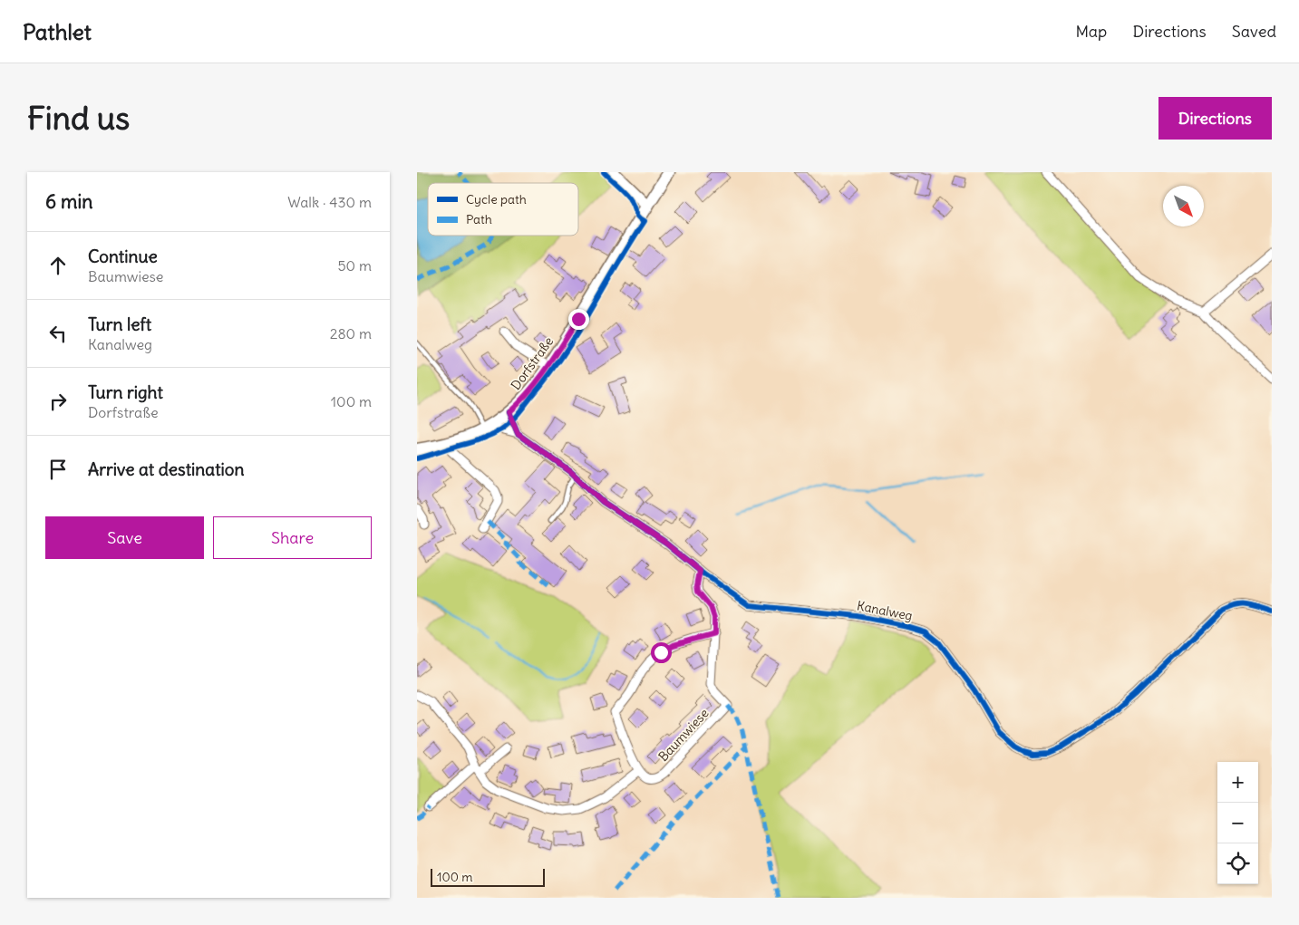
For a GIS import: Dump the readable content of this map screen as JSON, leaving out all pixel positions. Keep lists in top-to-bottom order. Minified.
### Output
{"streets":{"main road":["Dorfstraße"],"street":["Kanalweg","Baumwiese"]},"crossings":[["Dorfstraße","Kanalweg"]],"legend":["Cycle path","Path"],"scale_bar":"100 m","north":"bottom right","page":{"header":"Pathlet","nav":["Map","Directions","Saved"],"buttons":["Directions",["Save","Share"]],"title":"Find us","heading":["6 min","Walk · 430 m"],"list":[["Continue","Baumwiese","50 m"],["Turn left","Kanalweg","280 m"],["Turn right","Dorfstraße","100 m"],"Arrive at destination"],"map_buttons":["+","−"],"scale":"100 m"}}
